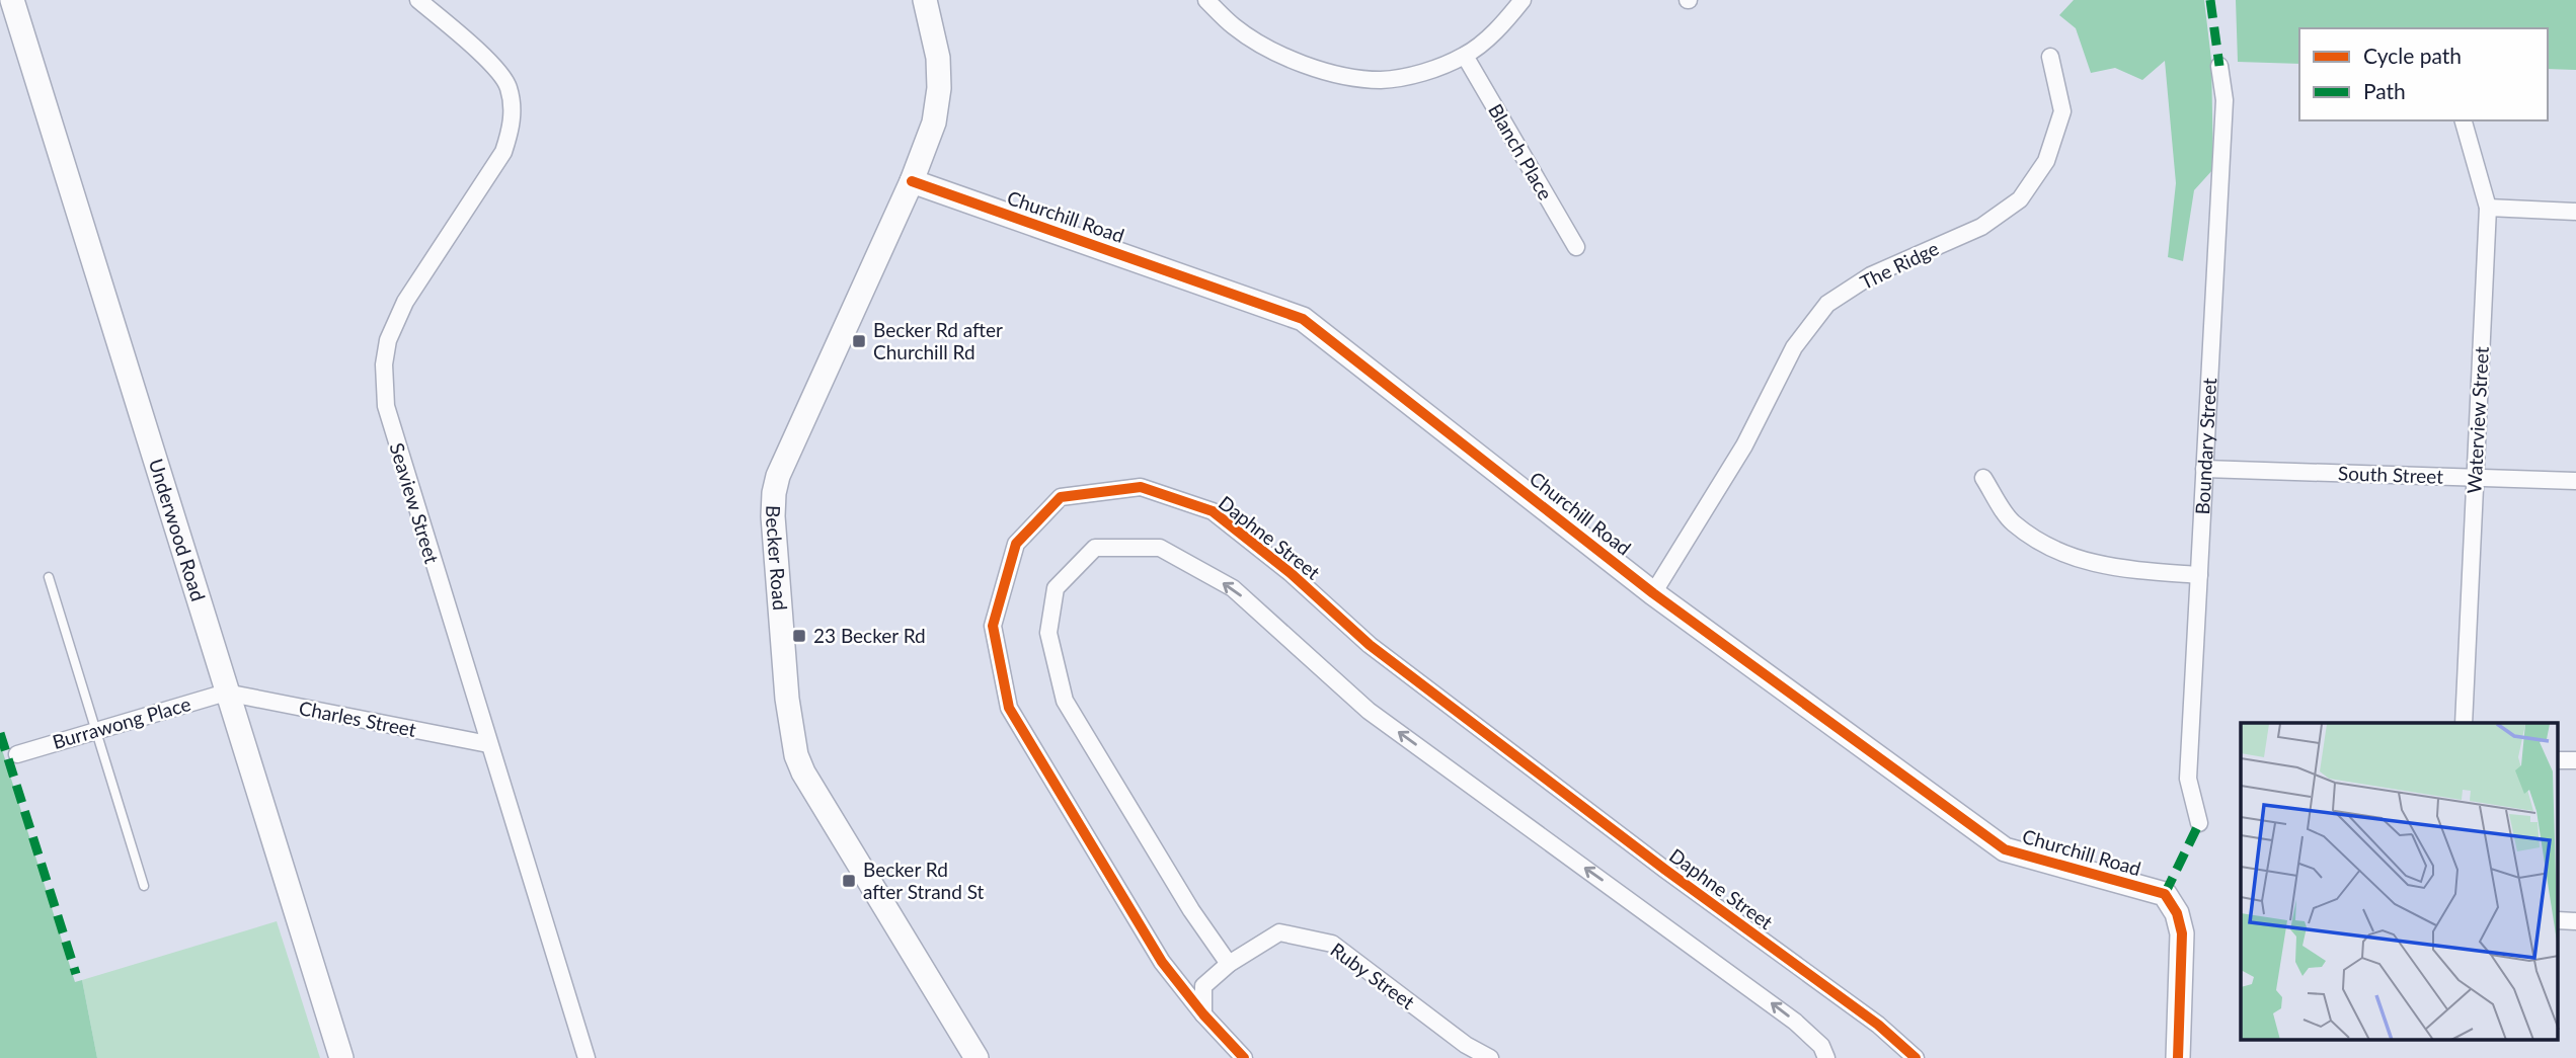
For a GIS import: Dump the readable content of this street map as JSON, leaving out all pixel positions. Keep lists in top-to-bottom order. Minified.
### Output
{"streets":{"street":["Blanch Place","Churchill Road","The Ridge","Waterview Street","Boundary Street","South Street","Seaview Street","Underwood Road","Daphne Street","Becker Road","Charles Street","Burrawong Place","Ruby Street"]},"crossings":[["Churchill Road","The Ridge"],["Churchill Road","Becker Road"],["Waterview Street","South Street"],["Boundary Street","South Street"],["Seaview Street","Charles Street"],["Underwood Road","Charles Street"],["Underwood Road","Burrawong Place"],["Daphne Street","Ruby Street"],["Charles Street","Burrawong Place"]],"places":{"transit":["Becker Rd after Churchill Rd","23 Becker Rd","Becker Rd after Strand St"]},"legend":["Cycle path","Path"]}
